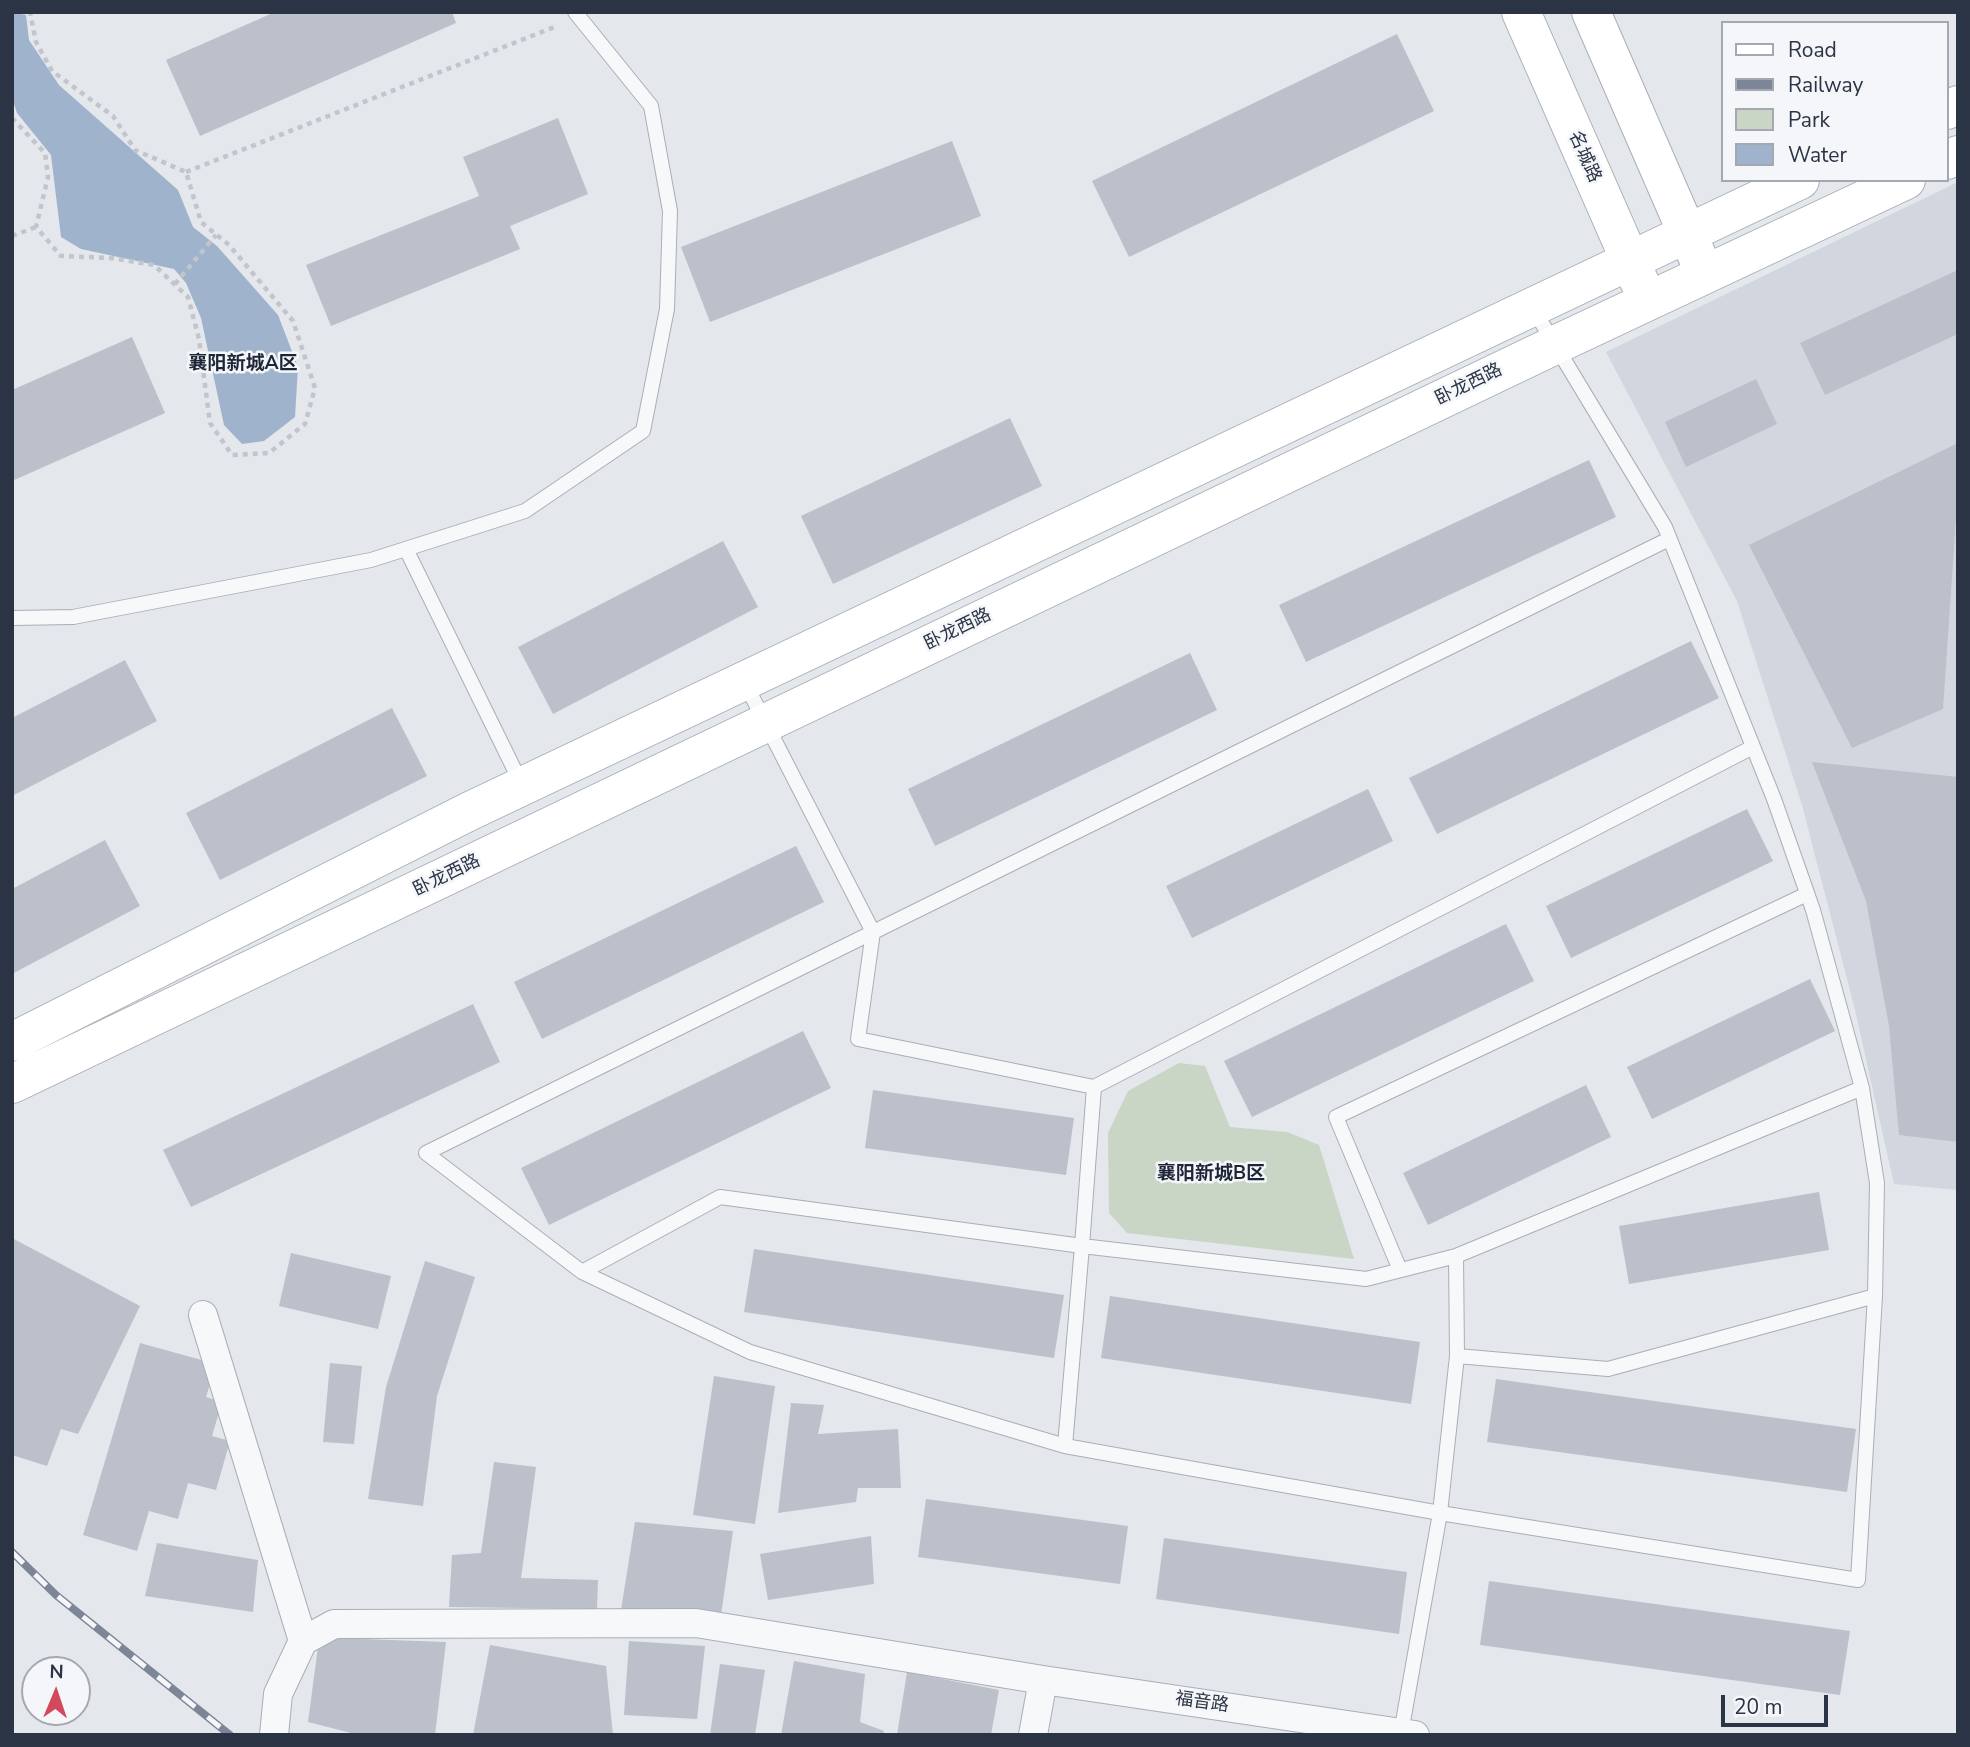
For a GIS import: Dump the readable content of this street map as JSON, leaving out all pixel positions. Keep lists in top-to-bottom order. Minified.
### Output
{"streets":{"main road":["名城路","卧龙西路"],"street":["福音路"]},"crossings":[["名城路","卧龙西路"]],"districts":["襄阳新城A区","襄阳新城B区"],"legend":["Road","Railway","Park","Water"],"scale_bar":"20 m","north":"top"}
